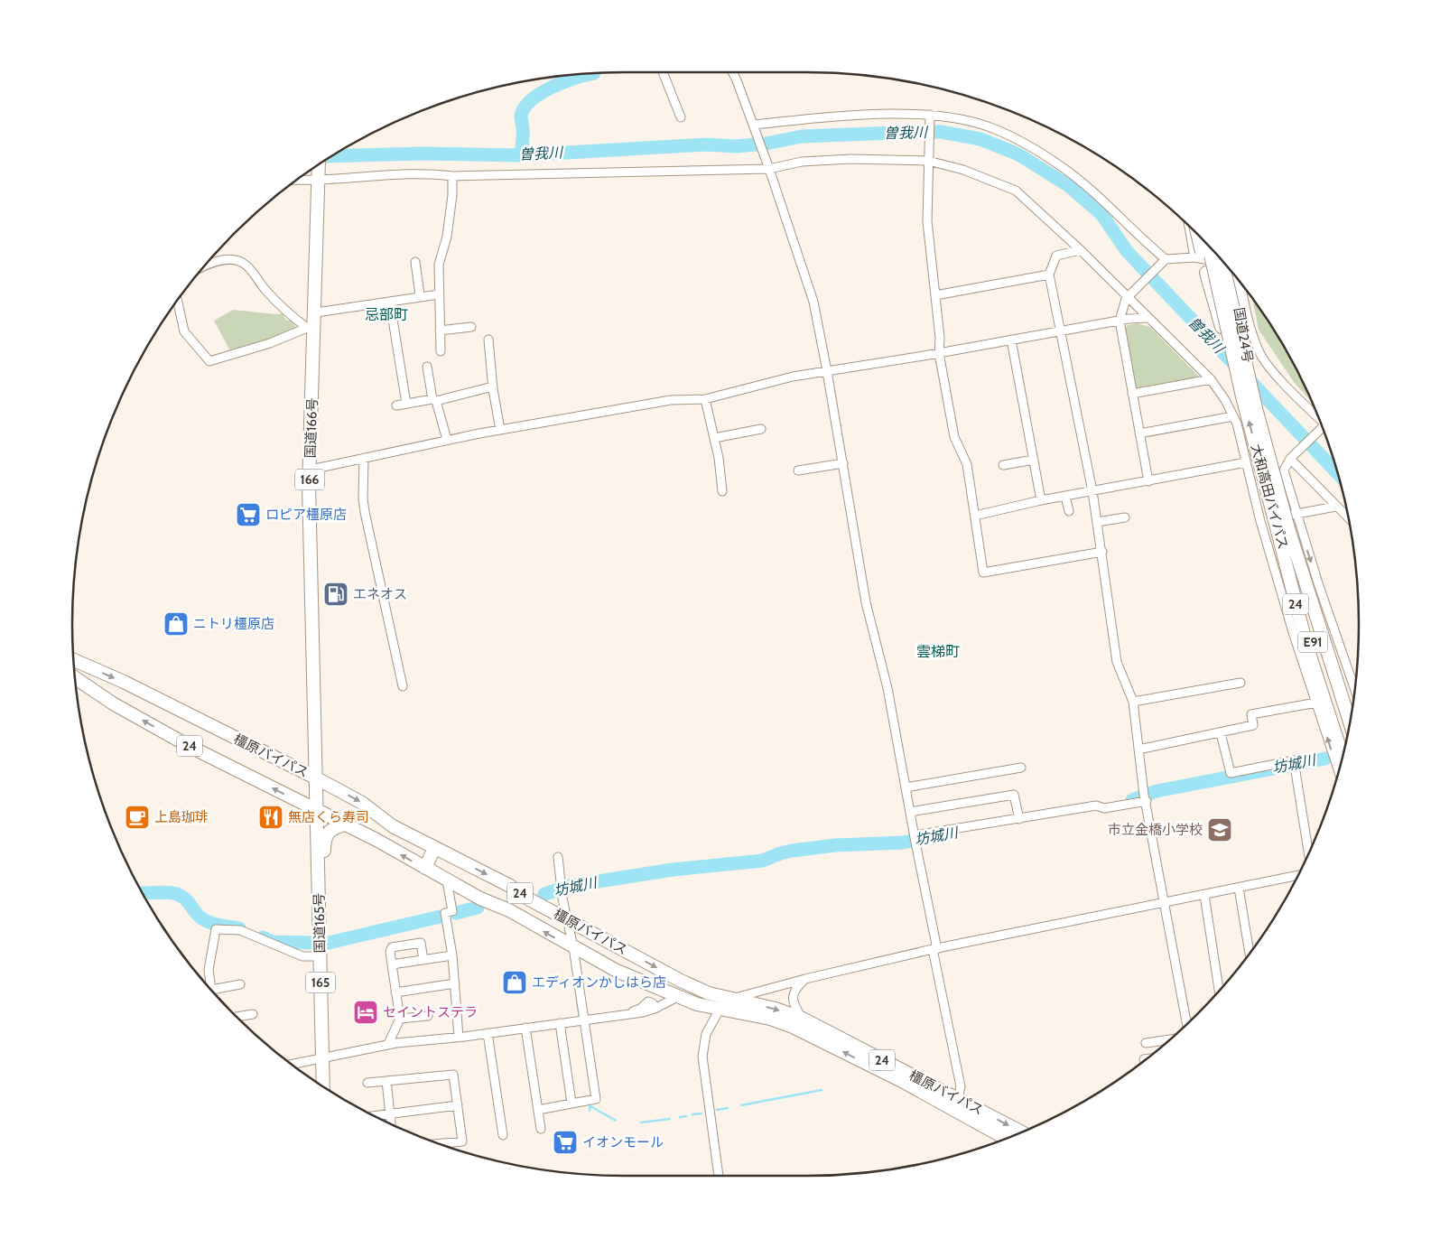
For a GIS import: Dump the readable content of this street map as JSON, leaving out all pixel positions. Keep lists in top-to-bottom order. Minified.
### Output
{"streets":{"highway":["国道24号","国道166号","166","大和高田バイパス","24","E91","橿原バイパス","国道165号","165"]},"crossings":[["国道24号","大和高田バイパス"],["国道166号","橿原バイパス"],["国道166号","国道165号"],["大和高田バイパス","24"],["橿原バイパス","国道165号"]],"districts":["忌部町","雲梯町"],"water":["曽我川","坊城川"],"places":{"supermarket":["ロピア橿原店","イオンモール"],"fuel station":["エネオス"],"shop":["ニトリ橿原店","エディオンかしはら店"],"cafe":["上島珈琲"],"restaurant":["無店くら寿司"],"school or university":["市立金橋小学校"],"hotel":["セイントステラ"]}}
